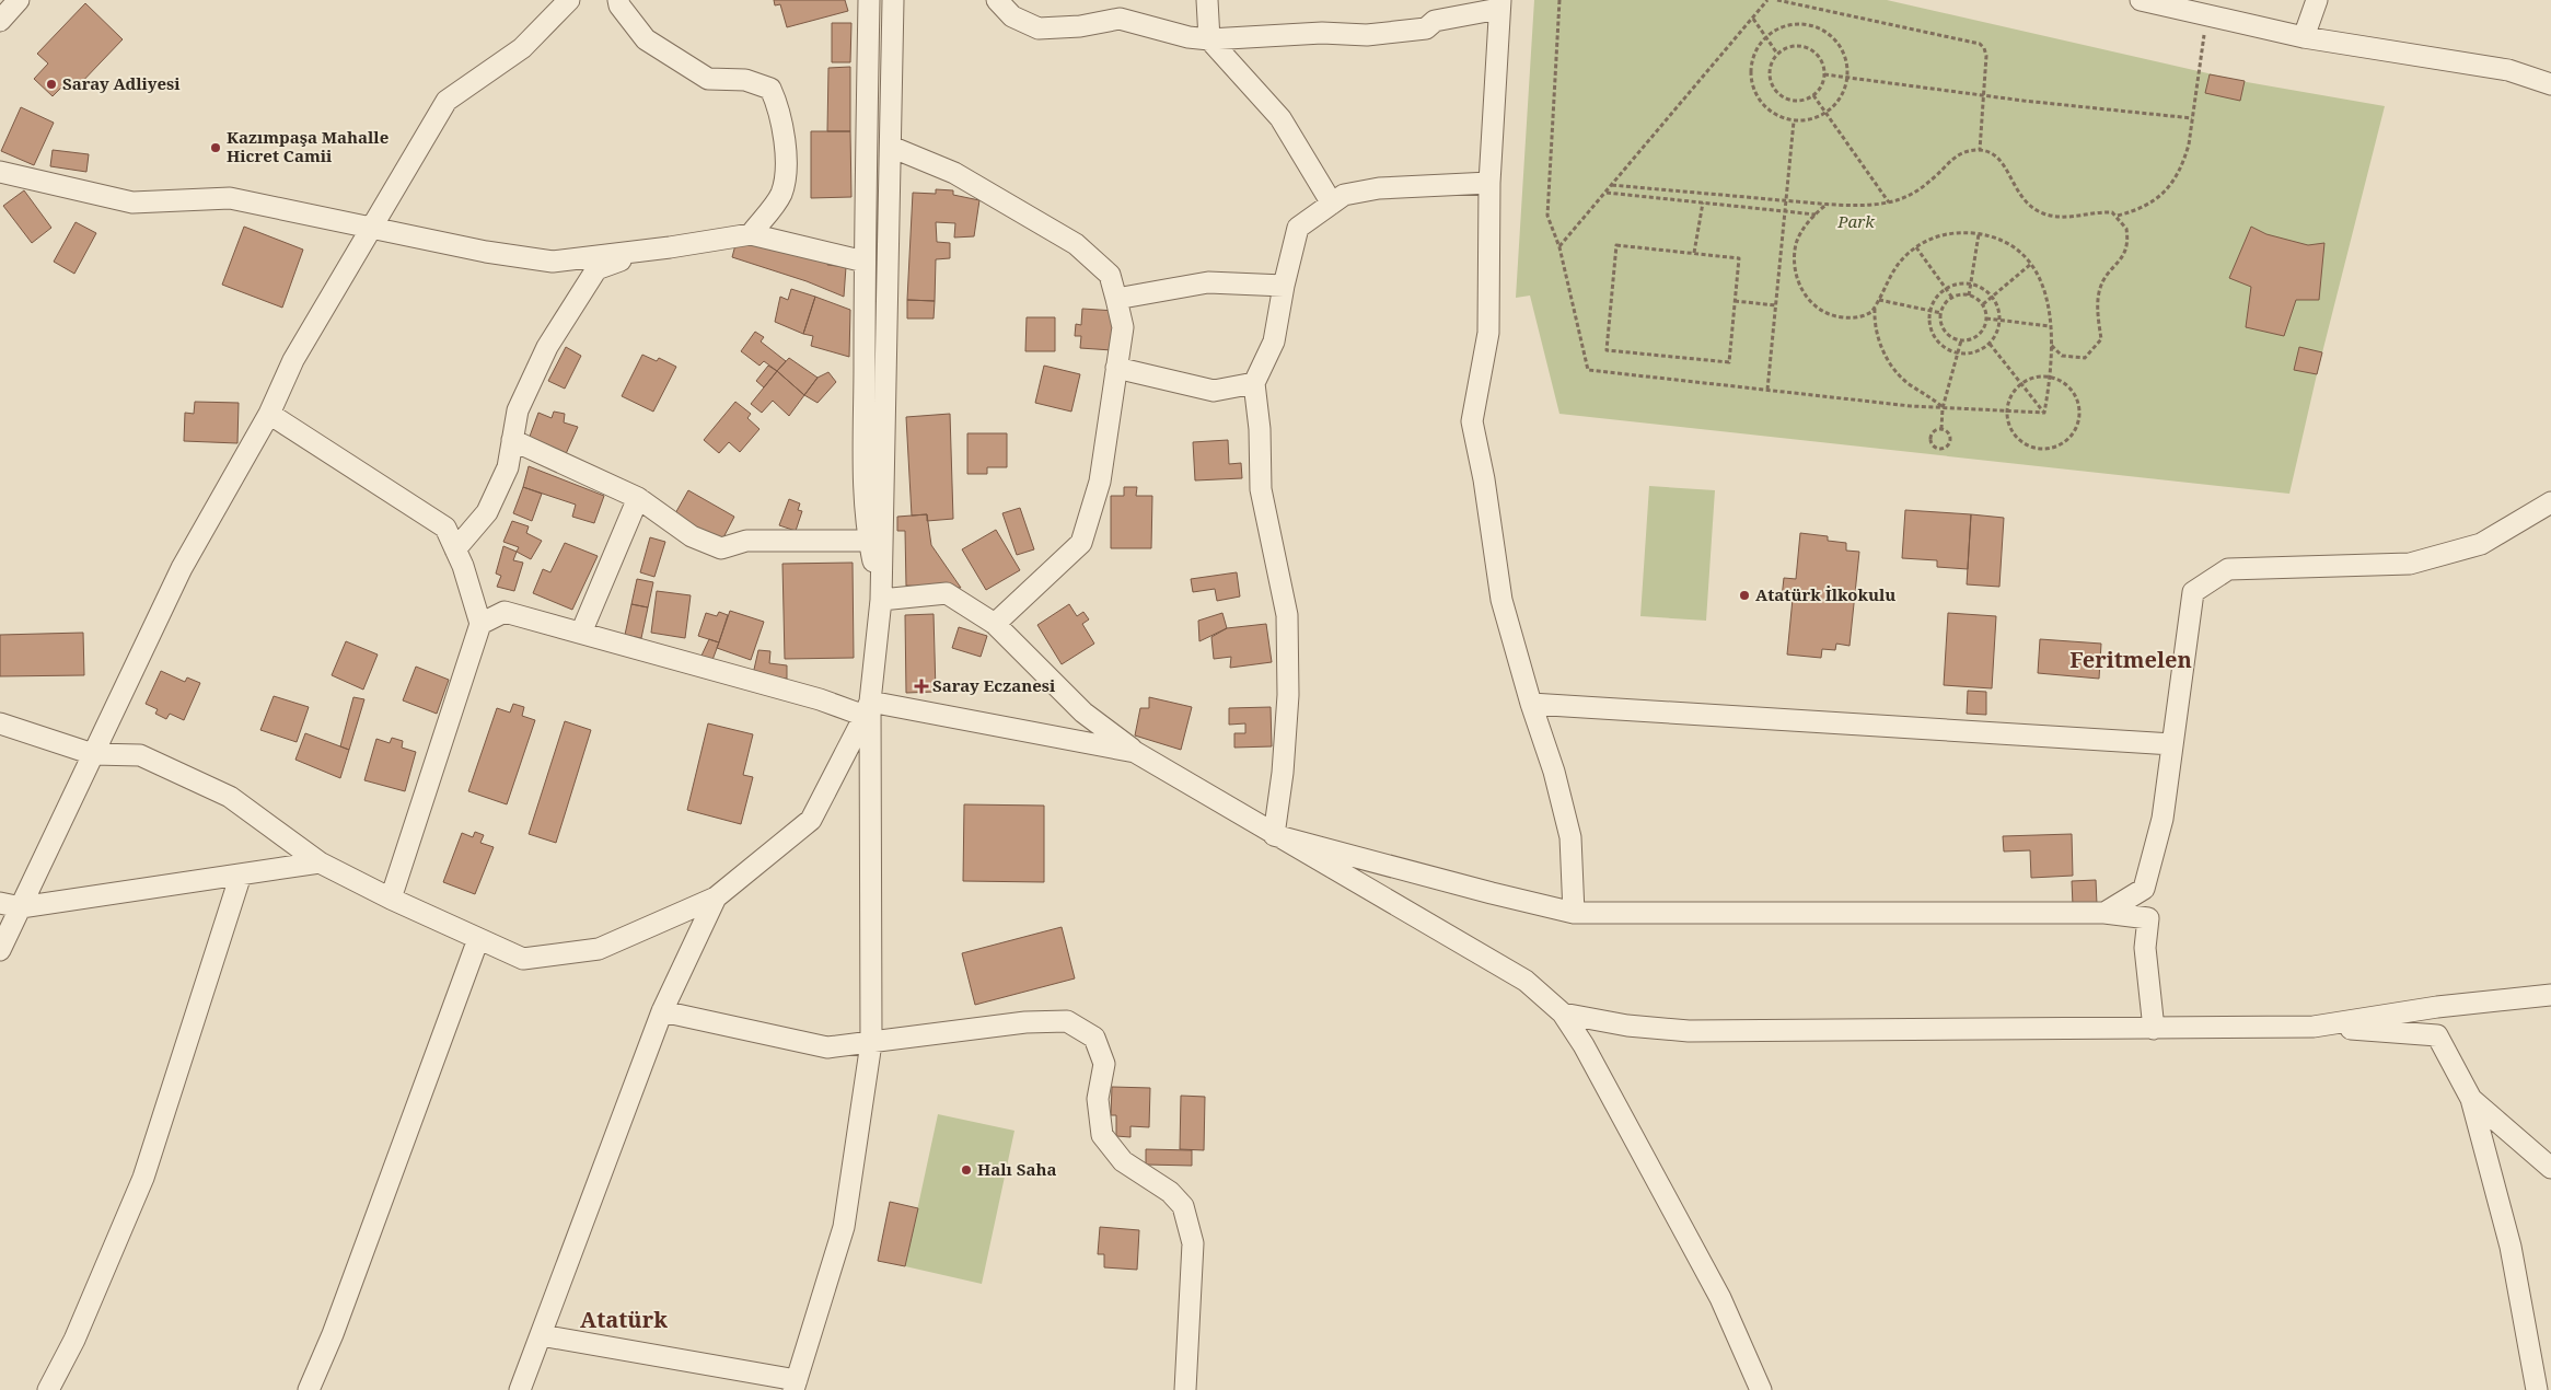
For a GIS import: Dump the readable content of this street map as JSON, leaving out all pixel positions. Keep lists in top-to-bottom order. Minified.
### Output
{"districts":["Feritmelen","Atatürk"],"parks":["Park"],"places":{"other":["Saray Adliyesi","Kazımpaşa Mahalle Hicret Camii","Atatürk İlkokulu","Halı Saha"],"health":["Saray Eczanesi"]}}
